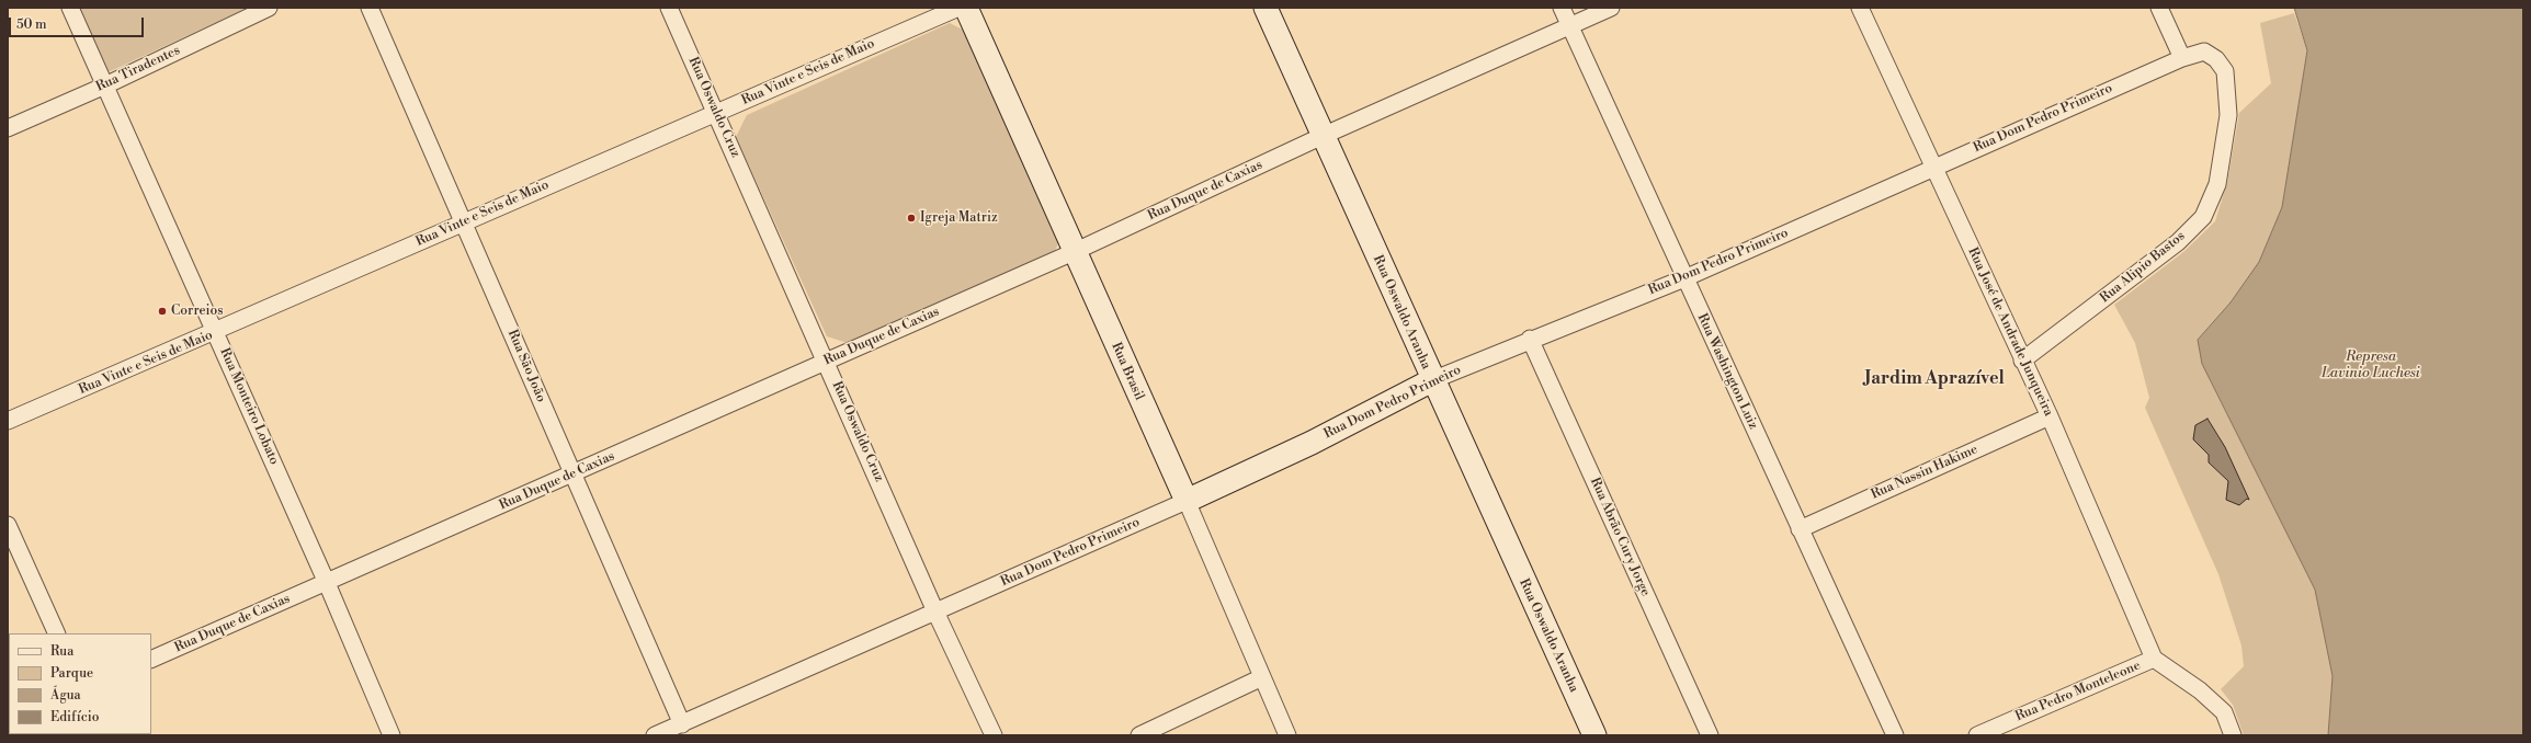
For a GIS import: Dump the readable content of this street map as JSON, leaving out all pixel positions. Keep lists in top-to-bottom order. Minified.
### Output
{"streets":{"street":["Rua Tiradentes","Rua Vinte e Seis de Maio","Rua Oswaldo Cruz","Rua Dom Pedro Primeiro","Rua Duque de Caxias","Rua Alipio Bastos","Rua Oswaldo Aranha","Rua José de Andrade Junqueira","Rua São João","Rua Brasil","Rua Washington Luiz","Rua Monteiro Lobato","Rua Nassin Hakime","Rua Abrão Cury Jorge","Rua Pedro Monteleone"]},"crossings":[["Rua Tiradentes","Rua Monteiro Lobato"],["Rua Vinte e Seis de Maio","Rua Oswaldo Cruz"],["Rua Vinte e Seis de Maio","Rua São João"],["Rua Vinte e Seis de Maio","Rua Monteiro Lobato"],["Rua Oswaldo Cruz","Rua Dom Pedro Primeiro"],["Rua Oswaldo Cruz","Rua Duque de Caxias"],["Rua Dom Pedro Primeiro","Rua Alipio Bastos"],["Rua Dom Pedro Primeiro","Rua Oswaldo Aranha"],["Rua Dom Pedro Primeiro","Rua José de Andrade Junqueira"],["Rua Dom Pedro Primeiro","Rua São João"],["Rua Dom Pedro Primeiro","Rua Brasil"],["Rua Dom Pedro Primeiro","Rua Washington Luiz"],["Rua Dom Pedro Primeiro","Rua Abrão Cury Jorge"],["Rua Duque de Caxias","Rua Oswaldo Aranha"],["Rua Duque de Caxias","Rua São João"],["Rua Duque de Caxias","Rua Brasil"],["Rua Duque de Caxias","Rua Washington Luiz"],["Rua Duque de Caxias","Rua Monteiro Lobato"],["Rua Alipio Bastos","Rua José de Andrade Junqueira"],["Rua José de Andrade Junqueira","Rua Nassin Hakime"],["Rua José de Andrade Junqueira","Rua Pedro Monteleone"],["Rua Washington Luiz","Rua Nassin Hakime"]],"districts":["Jardim Aprazível"],"water":["Represa Lavinio Luchesi"],"places":["Igreja Matriz","Correios"],"legend":["Rua","Parque","Água","Edifício"],"scale_bar":"50 m"}
